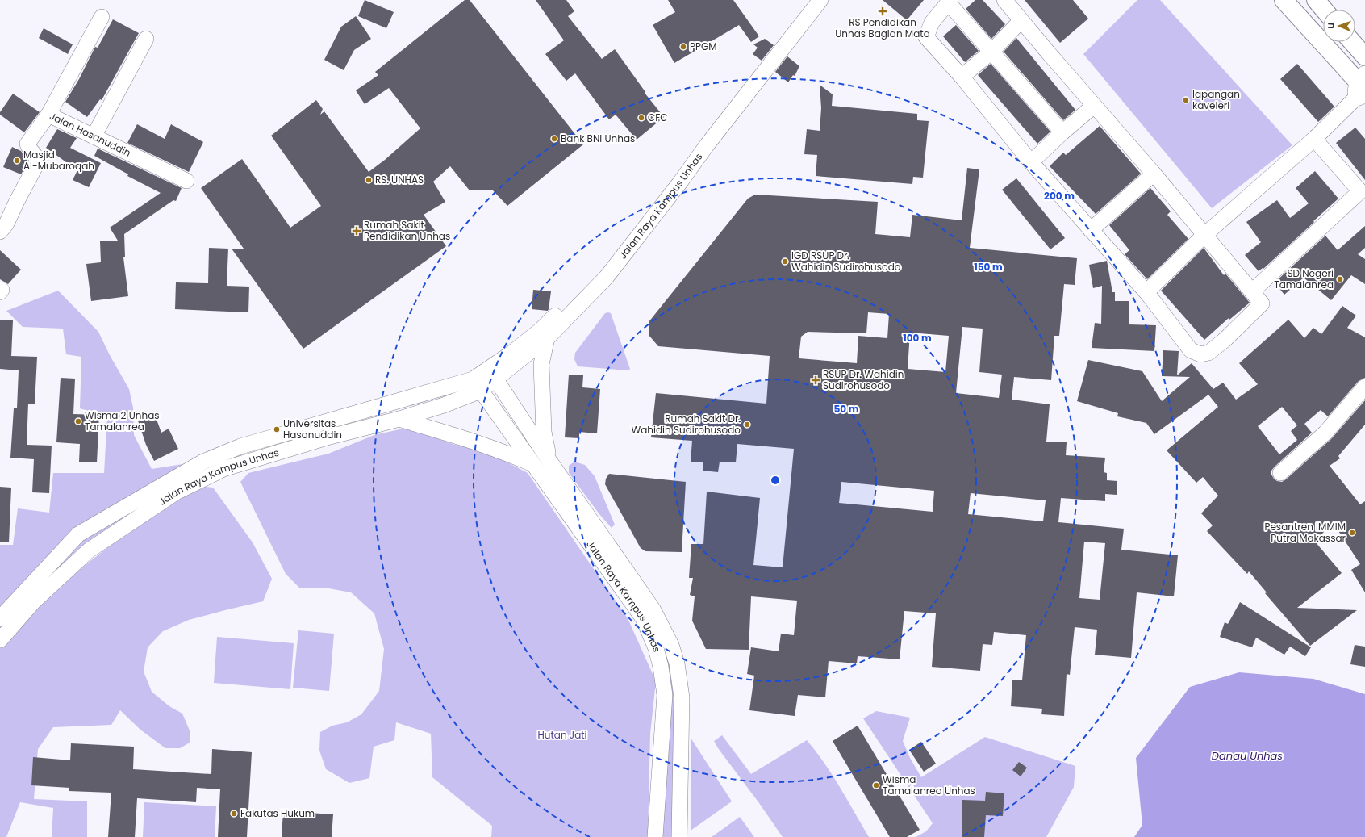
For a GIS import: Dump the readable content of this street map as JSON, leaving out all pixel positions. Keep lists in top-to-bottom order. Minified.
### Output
{"streets":{"street":["Jalan Hasanuddin","Jalan Raya Kampus Unhas"]},"water":["Danau Unhas"],"parks":["Hutan Jati"],"places":{"health":["RS Pendidikan Unhas Bagian Mata","Rumah Sakit Pendidikan Unhas","RSUP Dr. Wahidin Sudirohusodo"],"other":["PPGM","lapangan kaveleri","CFC","Bank BNI Unhas","Masjid Al-Mubaroqah","RS. UNHAS","IGD RSUP Dr. Wahidin Sudirohusodo","SD Negeri Tamalanrea","Wisma 2 Unhas Tamalanrea","Rumah Sakit Dr. Wahidin Sudirohusodo","Universitas Hasanuddin","Pesantren IMMIM Putra Makassar","Wisma Tamalanrea Unhas","Fakutas Hukum"]},"north":"left","rings":["200 m","150 m","100 m","50 m"]}
